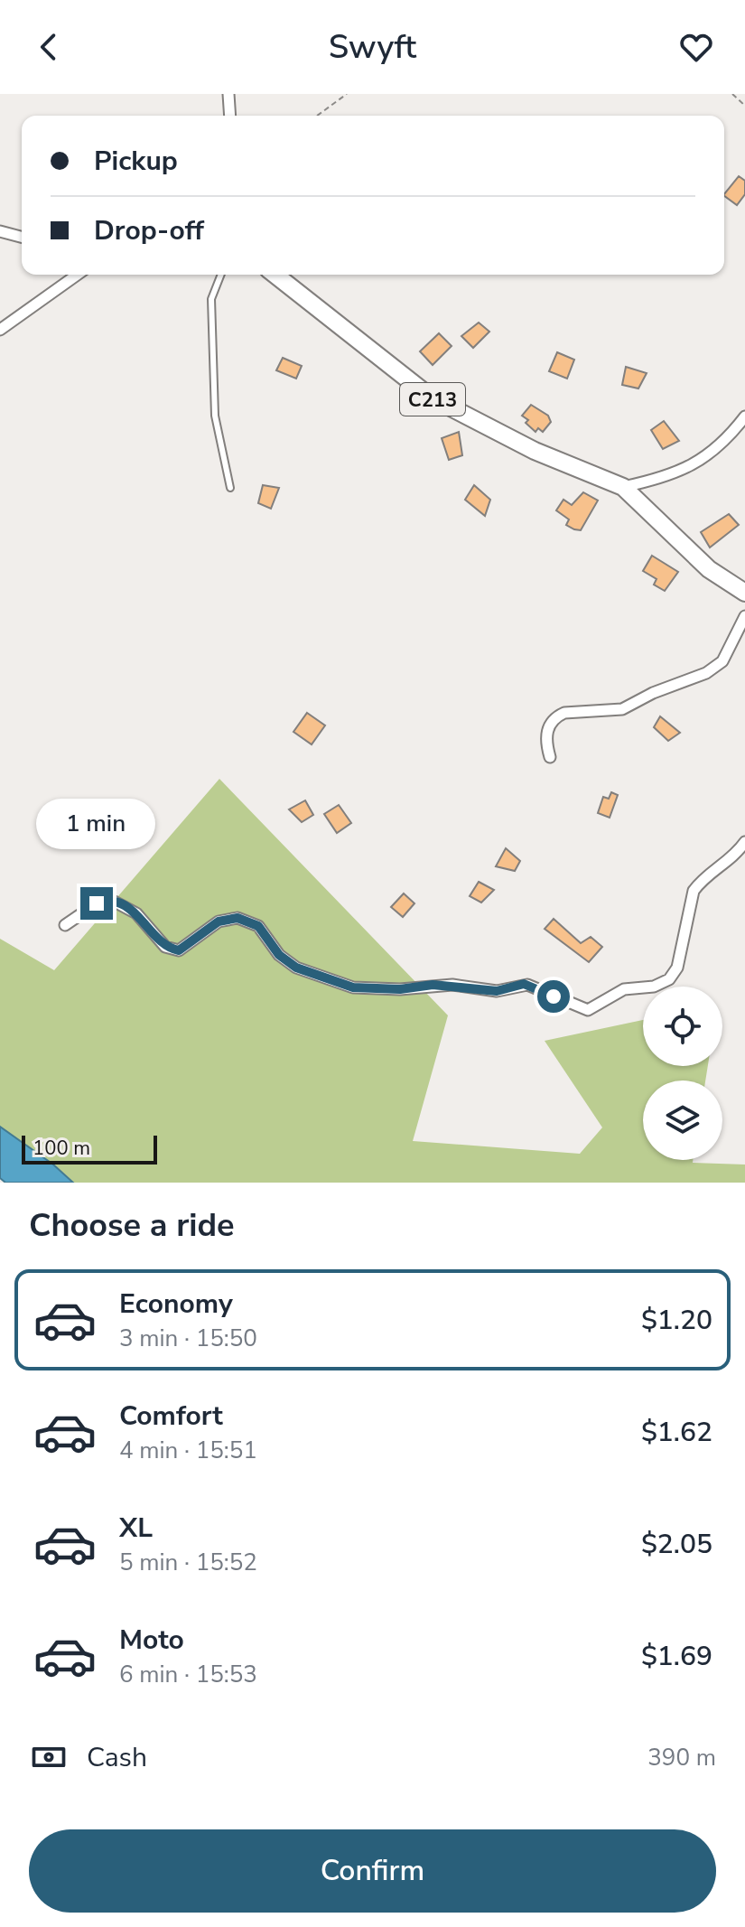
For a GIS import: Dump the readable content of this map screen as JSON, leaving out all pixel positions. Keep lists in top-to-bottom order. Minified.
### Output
{"streets":{"main road":["C213"]},"scale_bar":"100 m","page":{"header":"Swyft","banner":["Pickup","Drop-off"],"bubble":"1 min","scale":"100 m","heading":"Choose a ride","list":[{"name":"Economy","note":"3 min · 15:50","value":"$1.20"},{"name":"Comfort","note":"4 min · 15:51","value":"$1.62"},{"name":"XL","note":"5 min · 15:52","value":"$2.05"},{"name":"Moto","note":"6 min · 15:53","value":"$1.69"}],"pay":["Cash","390 m"],"buttons":"Confirm"}}
